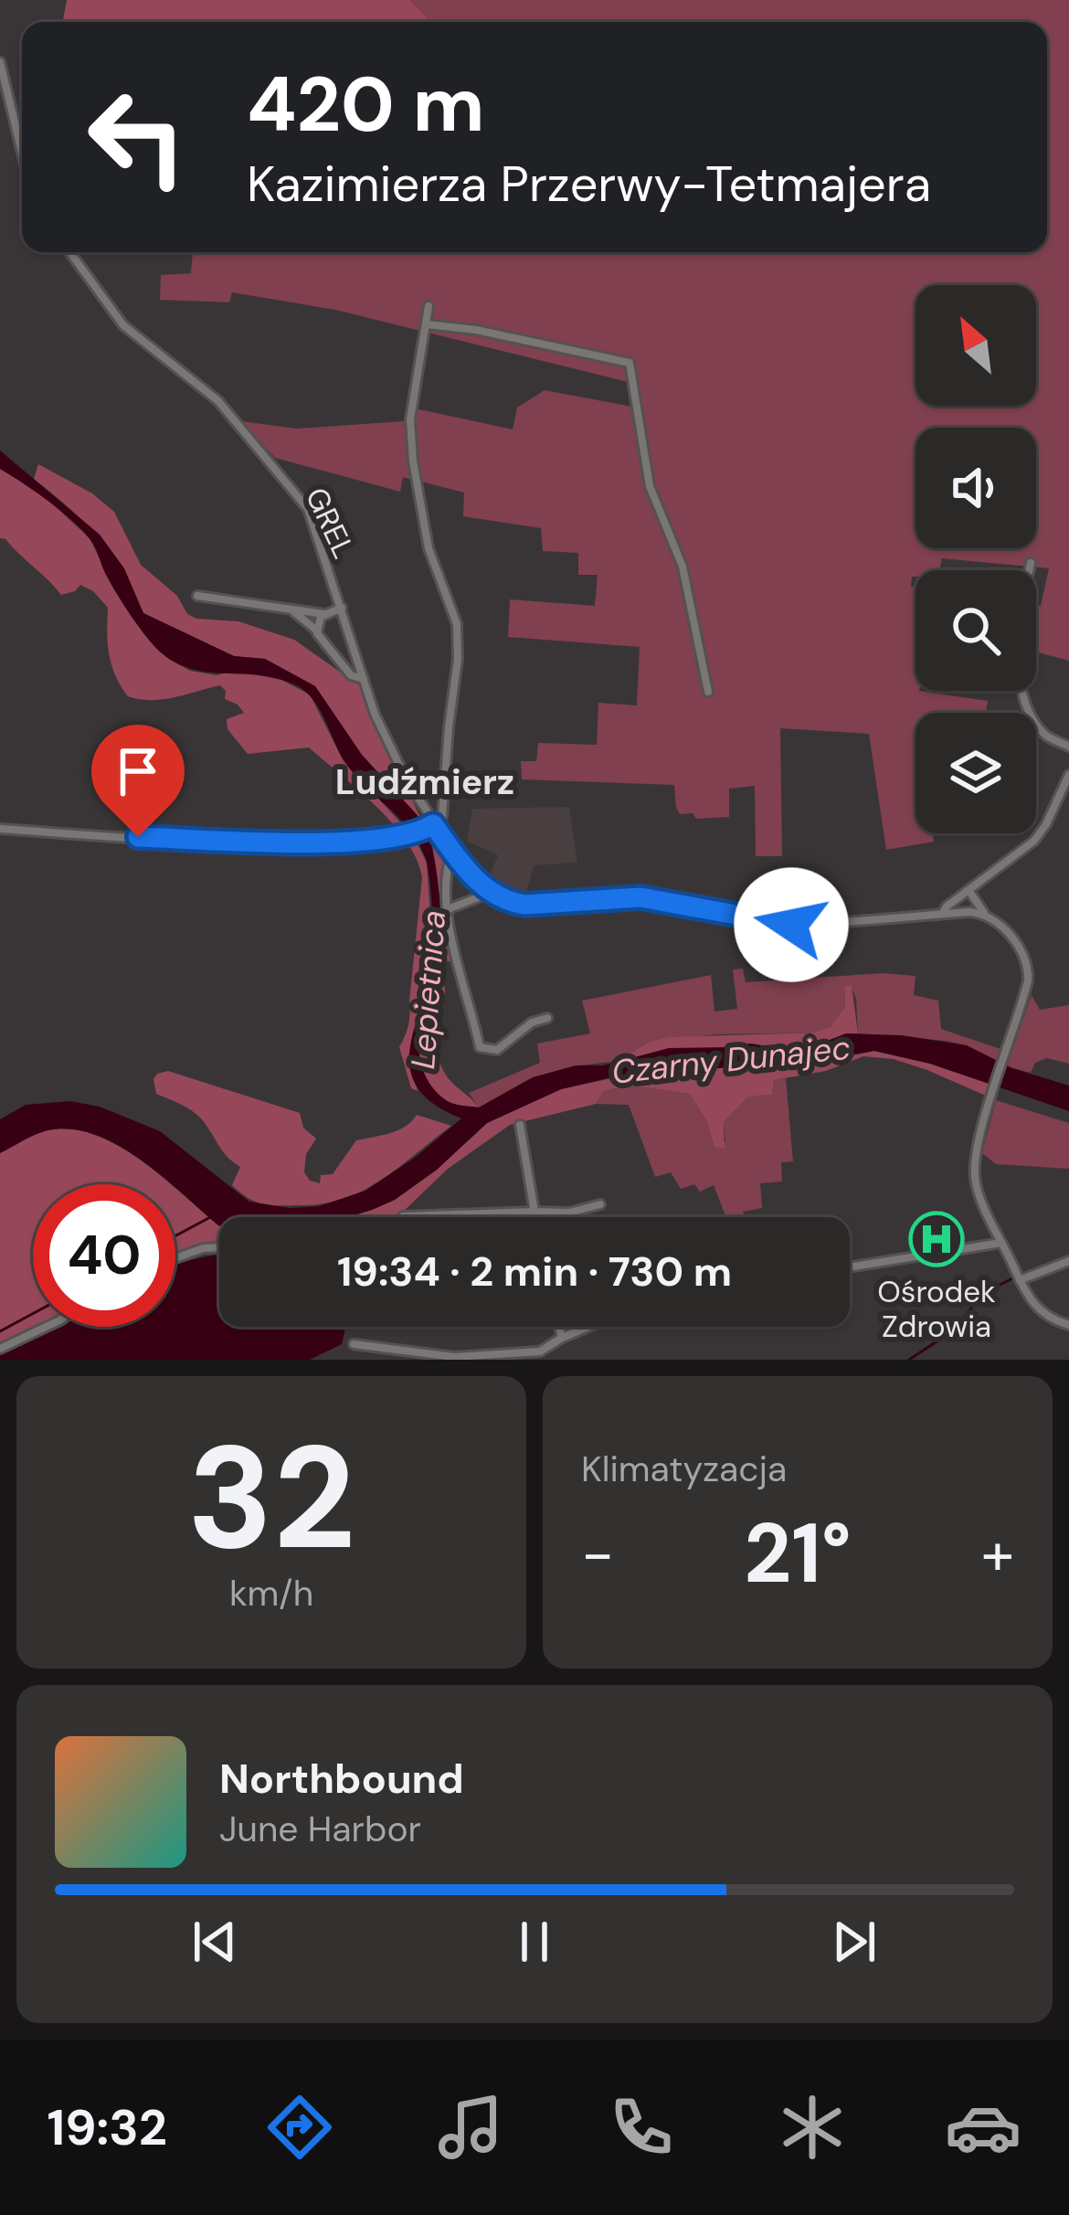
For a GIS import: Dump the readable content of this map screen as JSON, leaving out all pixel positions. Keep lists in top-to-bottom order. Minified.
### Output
{"streets":{"street":["GREL"]},"districts":["Ludźmierz"],"water":["Lepietnica","Czarny Dunajec"],"places":{"hospital":["Ośrodek Zdrowia"]},"north":"top left","page":{"turn":["420 m","Kazimierza Przerwy-Tetmajera"],"limit":"40","trip":"19:34 · 2 min · 730 m","tile":[["32","km/h"],"Klimatyzacja"],"heat":["−","21°","+"],"song":["Northbound","June Harbor"],"tabs":"19:32"}}
